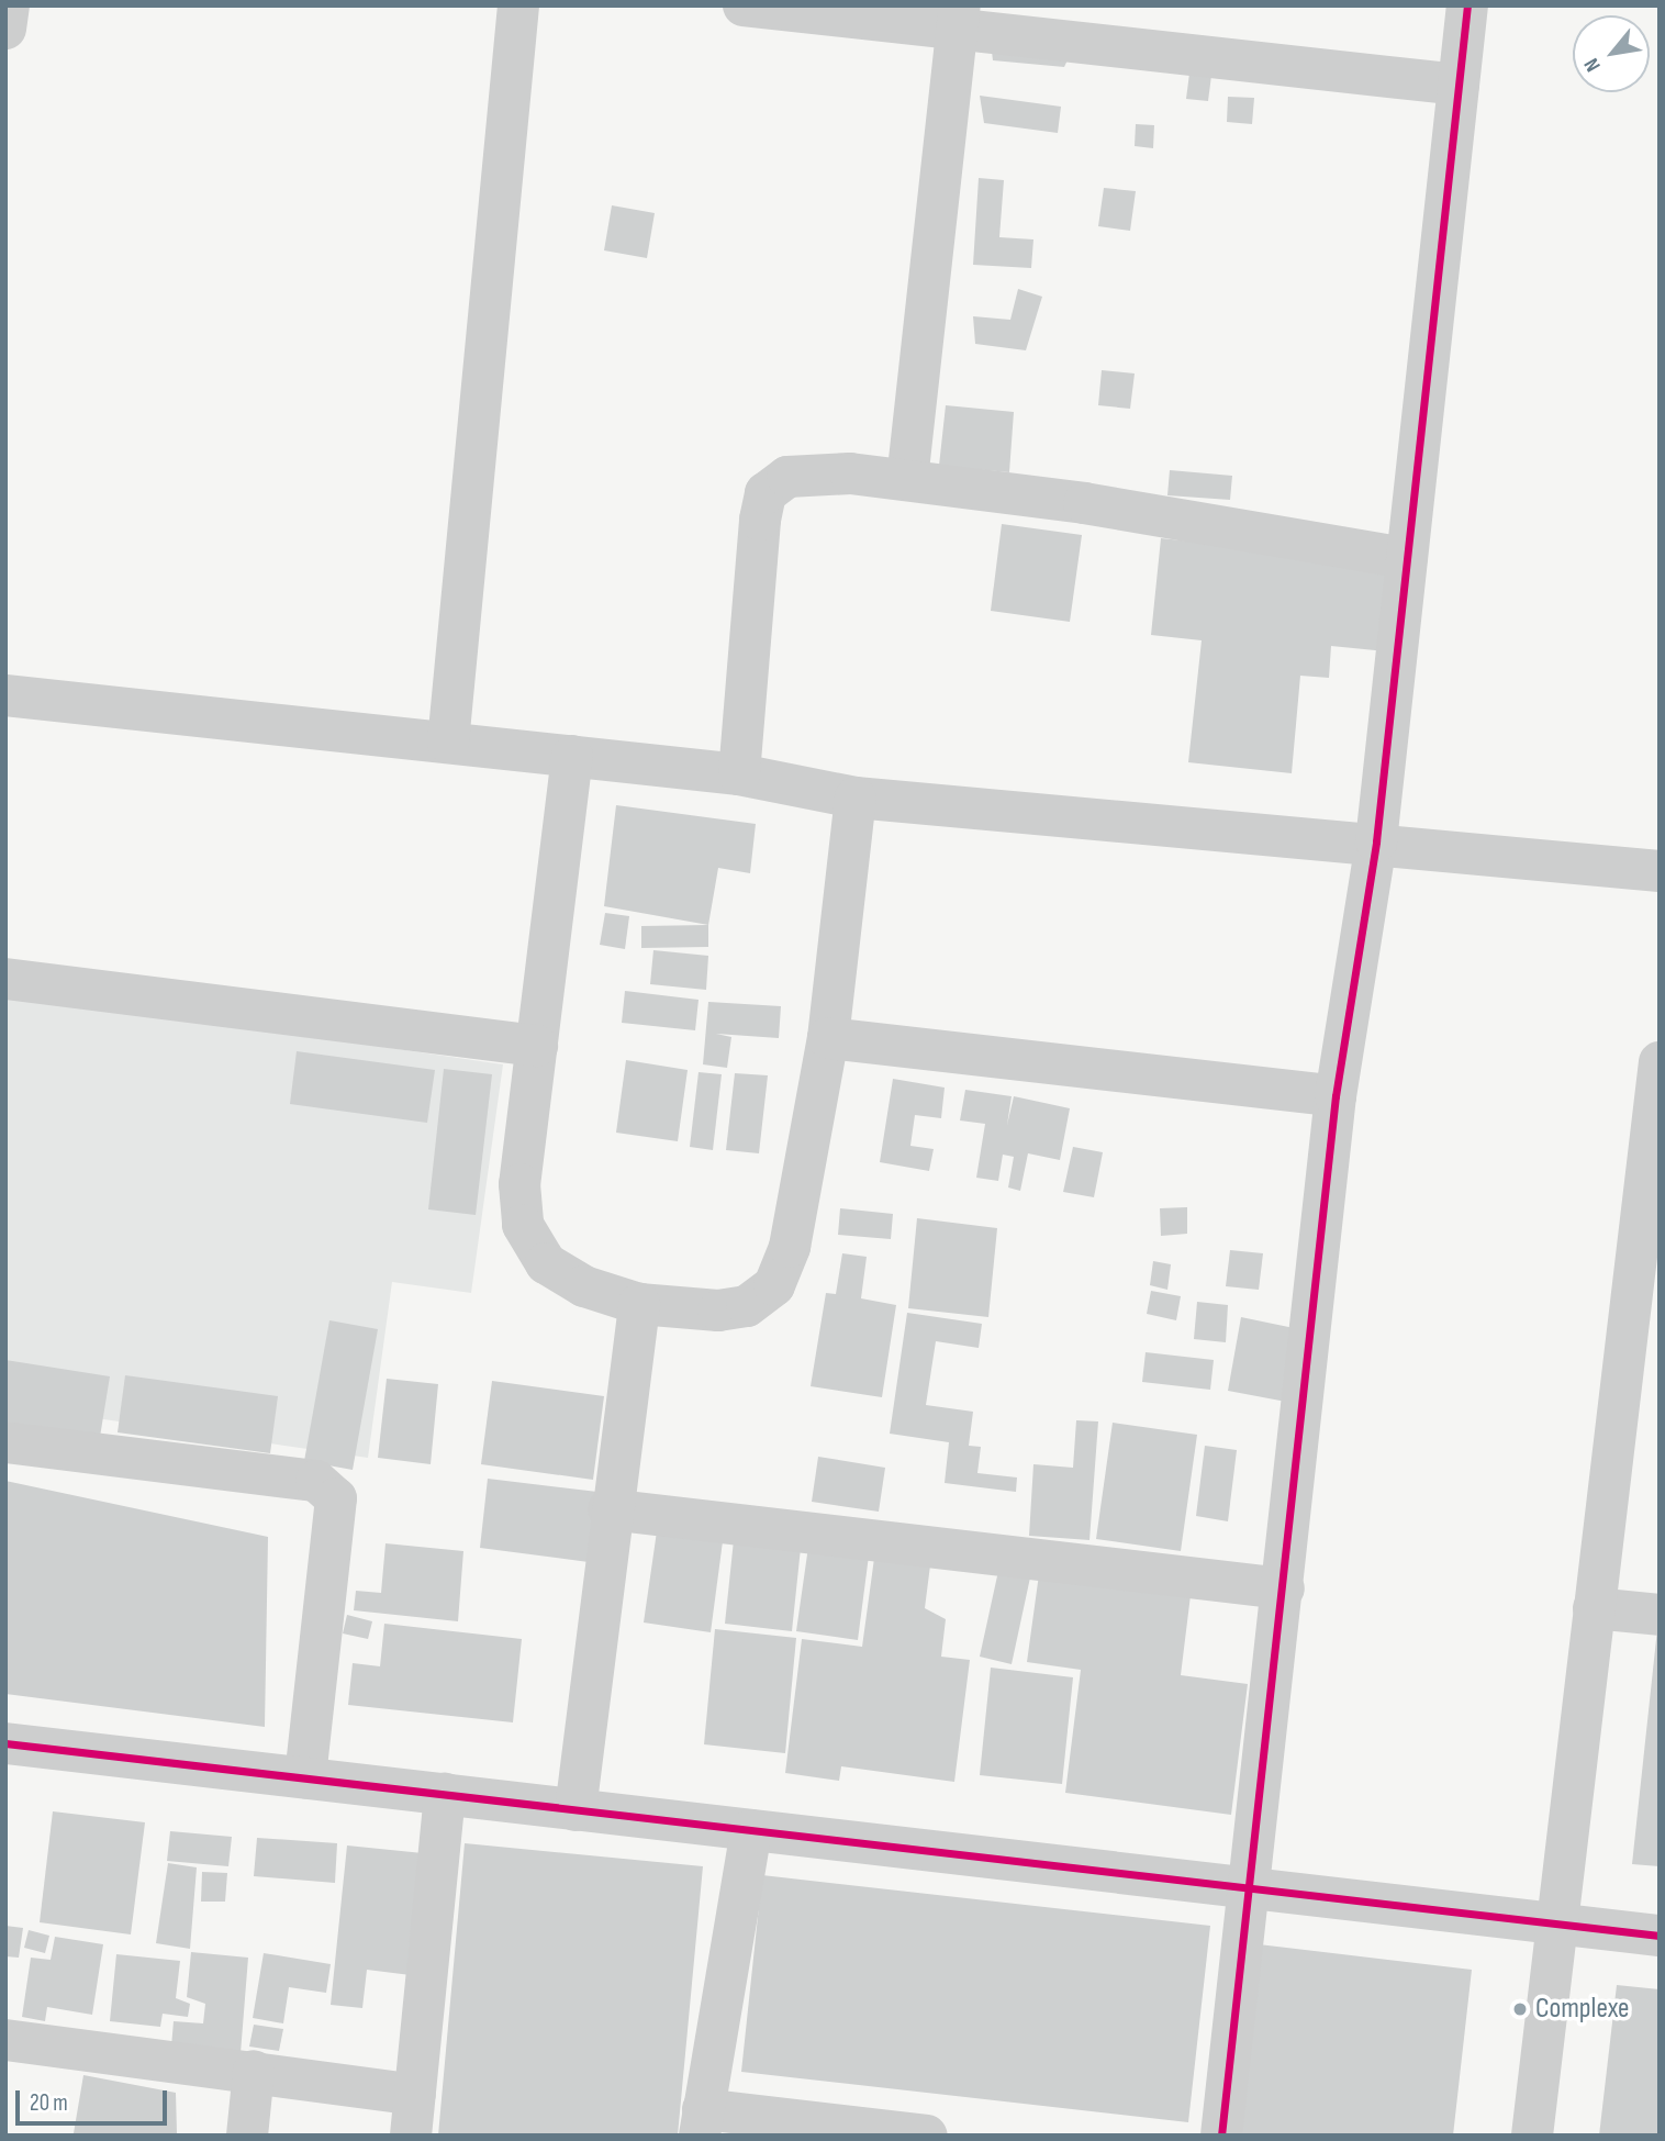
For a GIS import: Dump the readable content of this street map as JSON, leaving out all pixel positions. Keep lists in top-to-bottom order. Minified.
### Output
{"places":["Complexe"],"scale_bar":"20 m","north":"bottom left"}
